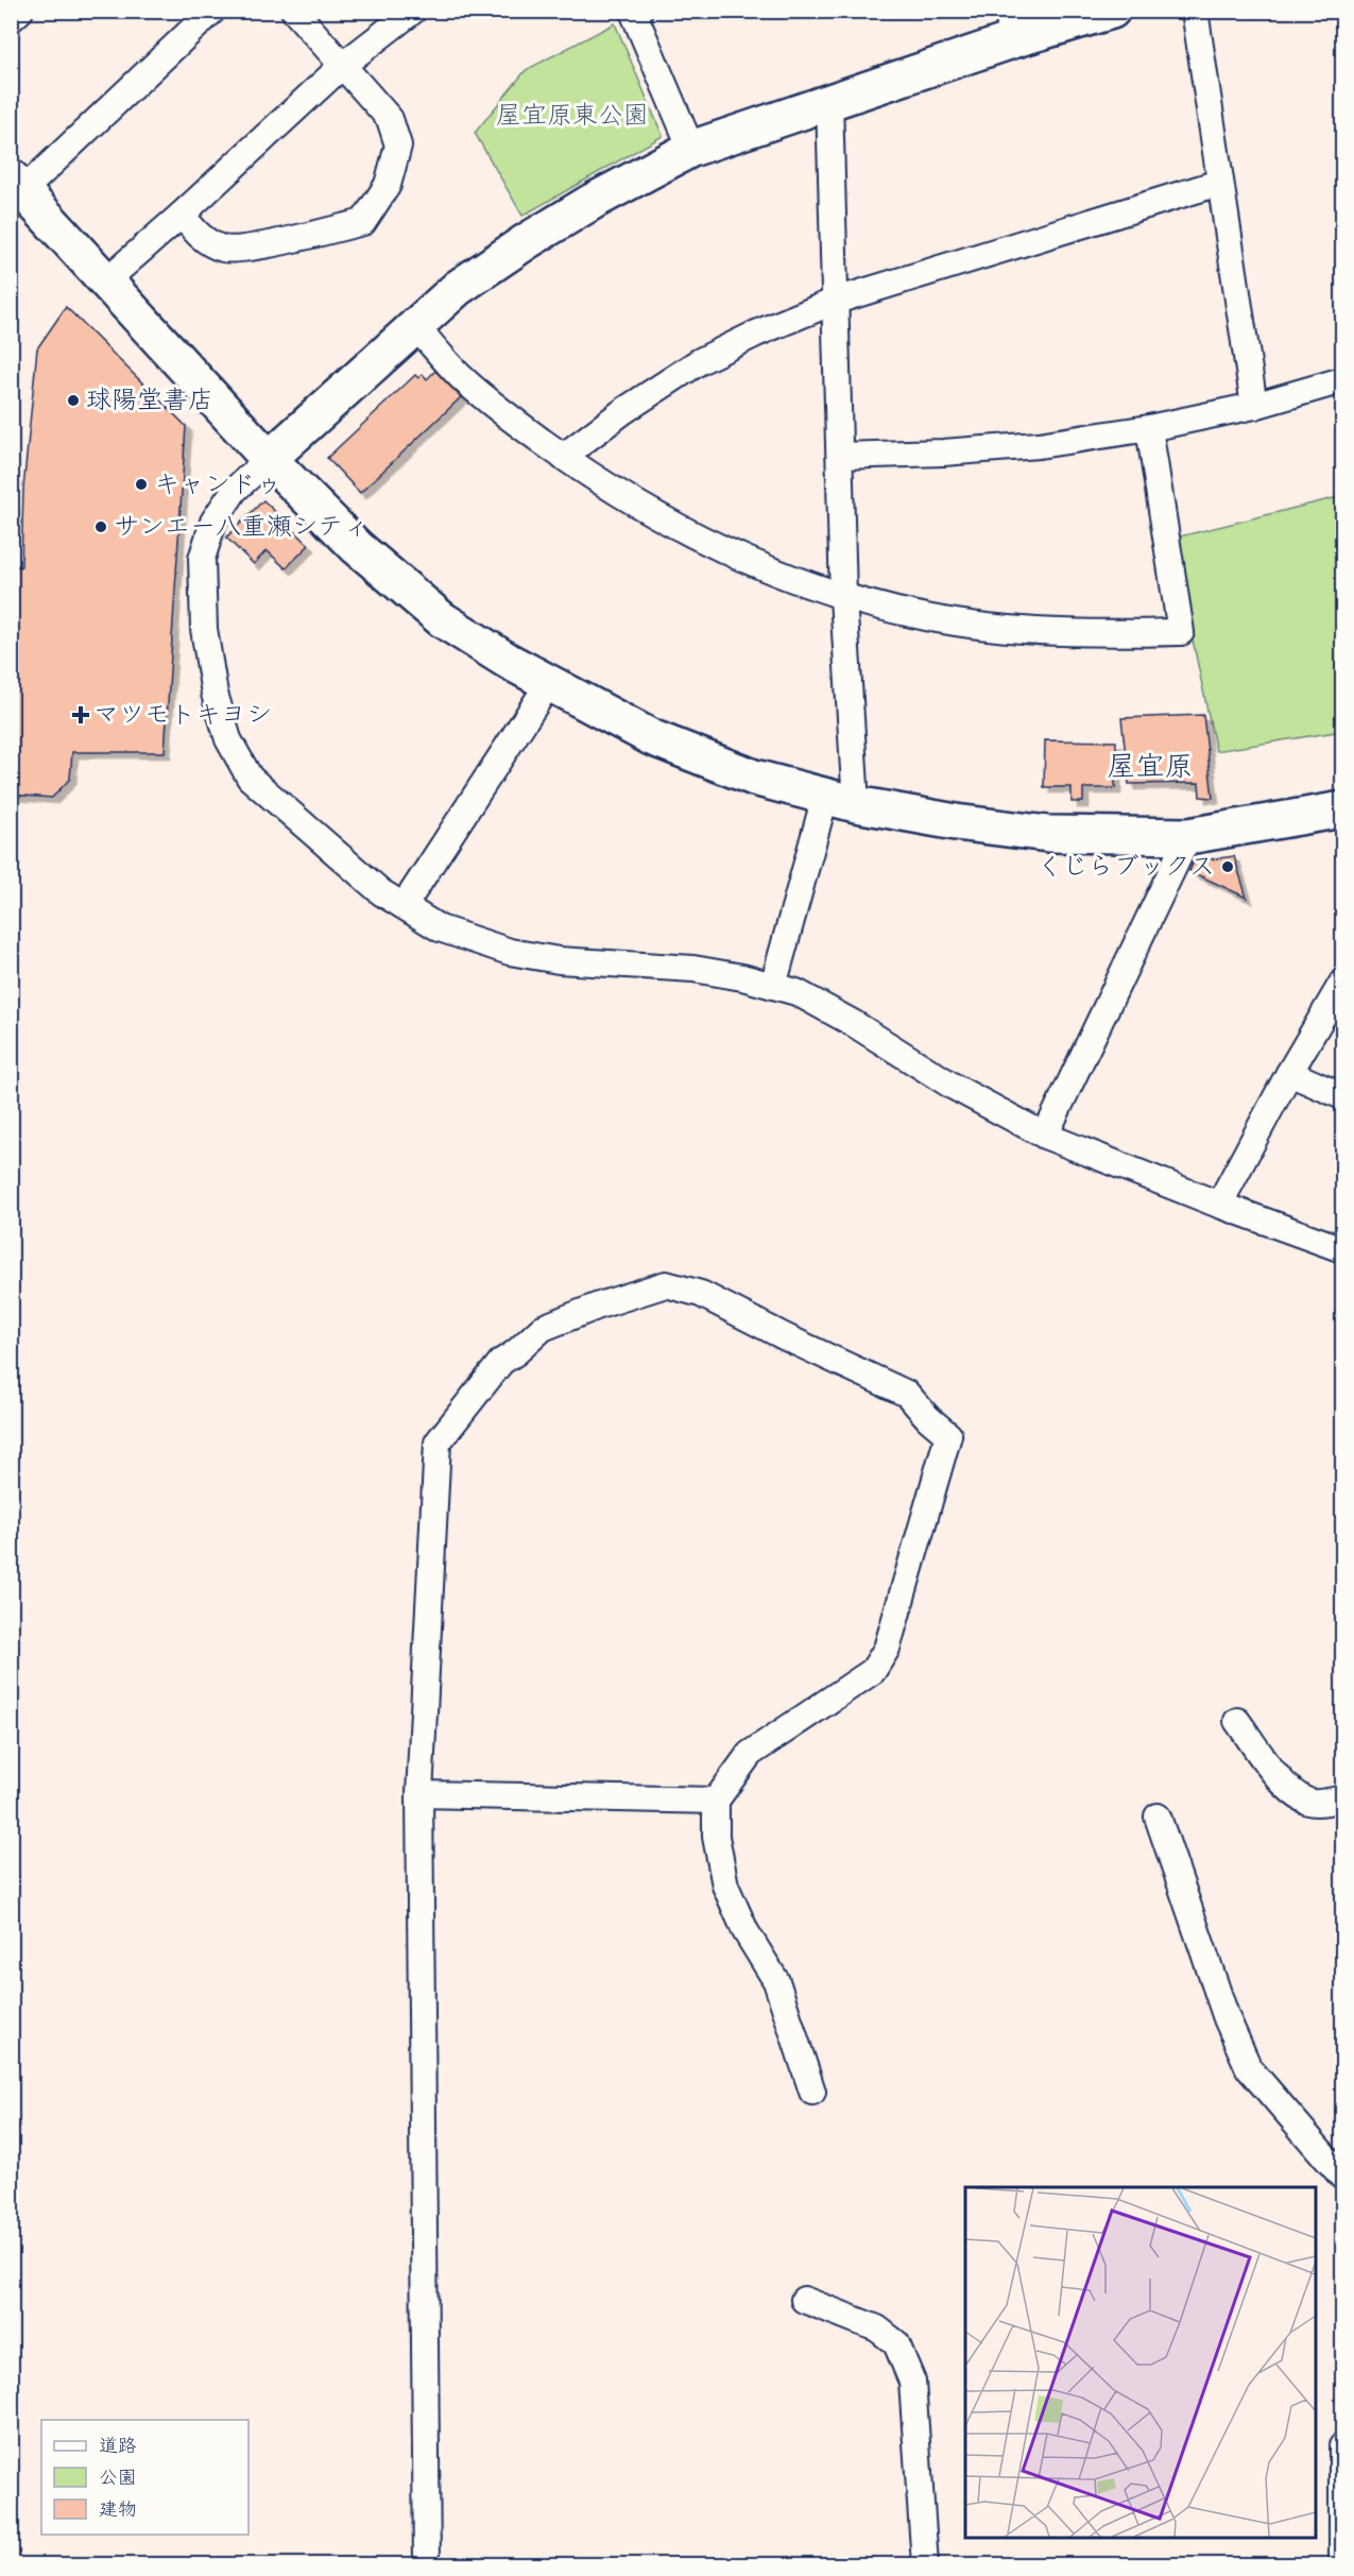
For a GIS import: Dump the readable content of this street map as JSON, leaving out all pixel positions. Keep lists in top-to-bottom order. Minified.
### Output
{"districts":["屋宜原"],"parks":["屋宜原東公園"],"places":{"other":["球陽堂書店","キャンドゥ","サンエー八重瀬シティ","くじらブックス"],"health":["マツモトキヨシ"]},"legend":["道路","公園","建物"]}
